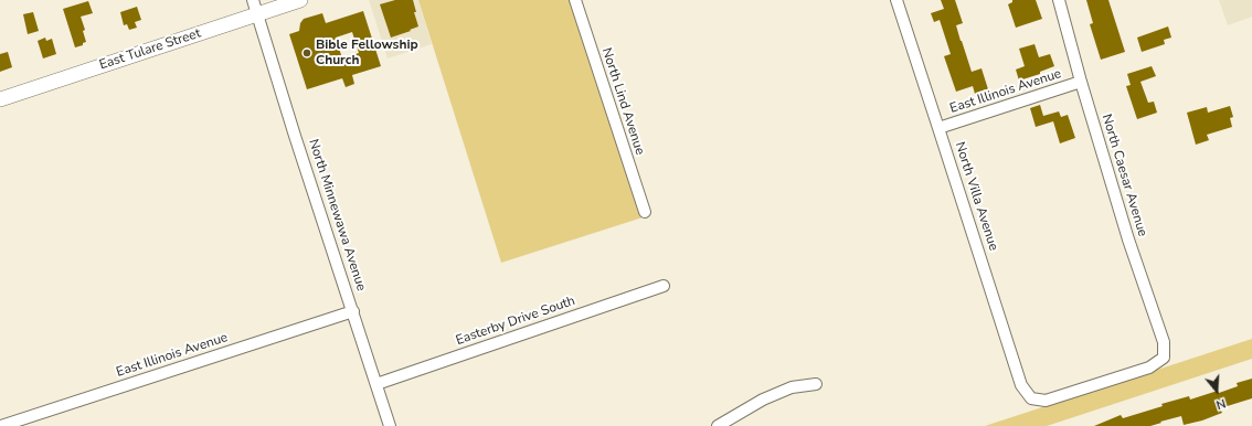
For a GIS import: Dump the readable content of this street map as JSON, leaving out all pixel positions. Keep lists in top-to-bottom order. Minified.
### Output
{"streets":{"main road":["East Tulare Street"],"street":["East Illinois Avenue","North Lind Avenue","North Caesar Avenue","North Villa Avenue","North Minnewawa Avenue","Easterby Drive South"]},"crossings":[["East Tulare Street","North Minnewawa Avenue"],["East Illinois Avenue","North Caesar Avenue"],["East Illinois Avenue","North Villa Avenue"],["East Illinois Avenue","North Minnewawa Avenue"],["North Caesar Avenue","North Villa Avenue"],["North Minnewawa Avenue","Easterby Drive South"]],"places":["Bible Fellowship Church"],"north":"bottom"}
